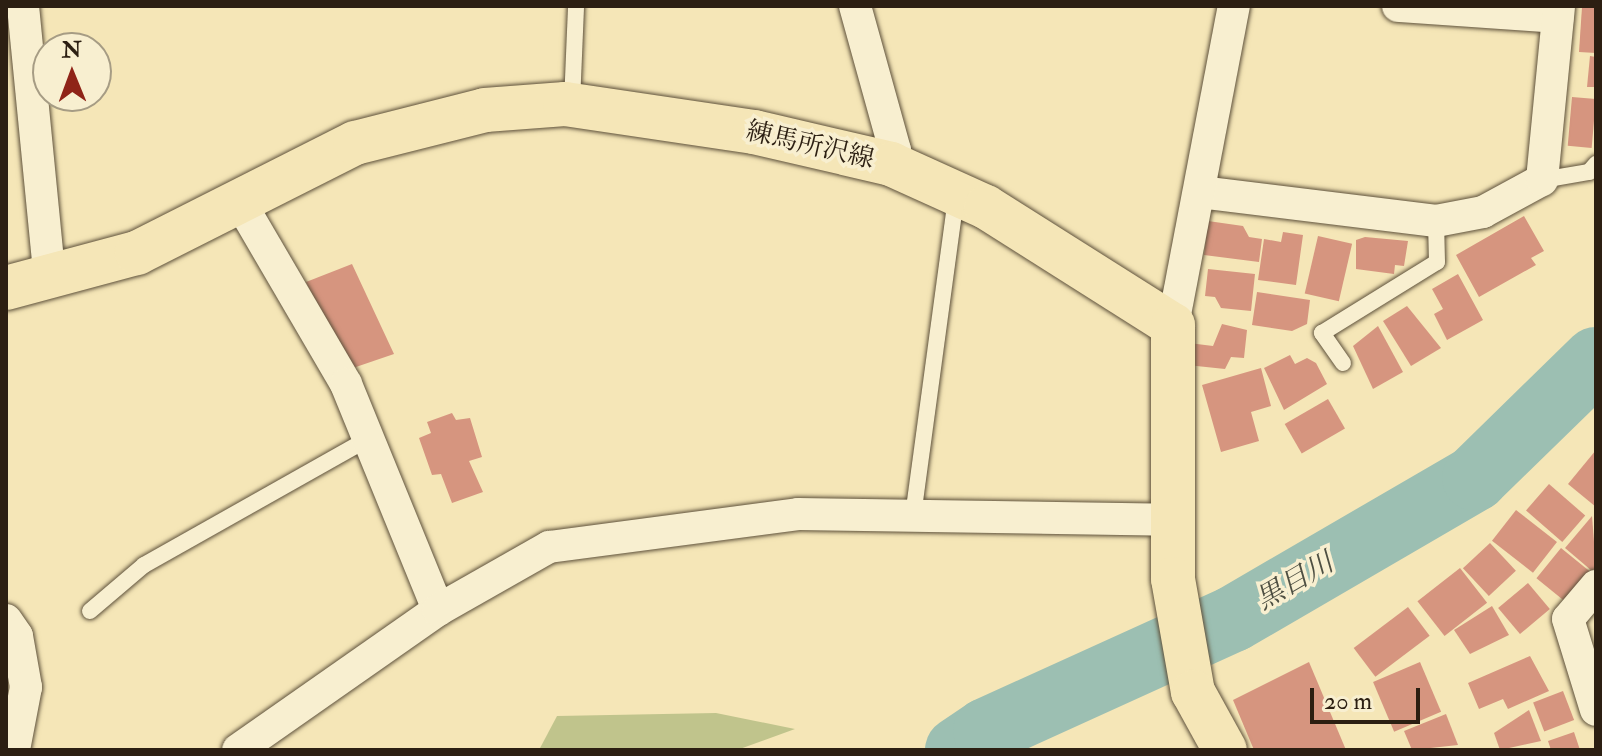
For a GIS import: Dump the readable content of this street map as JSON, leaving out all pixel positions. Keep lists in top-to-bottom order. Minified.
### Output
{"streets":{"main road":["練馬所沢線"]},"water":["黒目川"],"scale_bar":"20 m","north":"top"}
